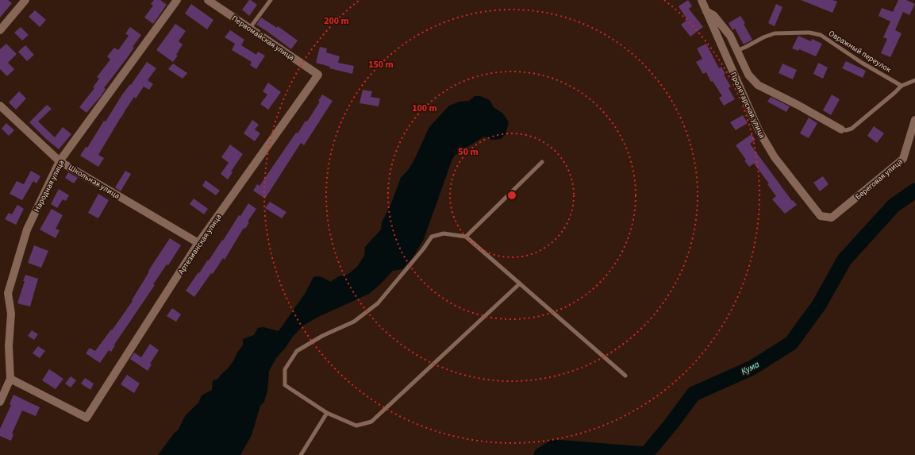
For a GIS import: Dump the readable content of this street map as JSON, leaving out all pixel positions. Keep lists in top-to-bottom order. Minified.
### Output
{"streets":{"street":["Первомайская улица","Пролетарская улица","Береговая улица","Школьная улица","Народная улица","Артезианская улица"],"lane":["Овражный переулок"]},"crossings":[["Первомайская улица","Артезианская улица"],["Пролетарская улица","Береговая улица"],["Школьная улица","Народная улица"],["Школьная улица","Артезианская улица"],["Народная улица","Артезианская улица"]],"water":["Кума"],"rings":["200 m","150 m","100 m","50 m"]}
